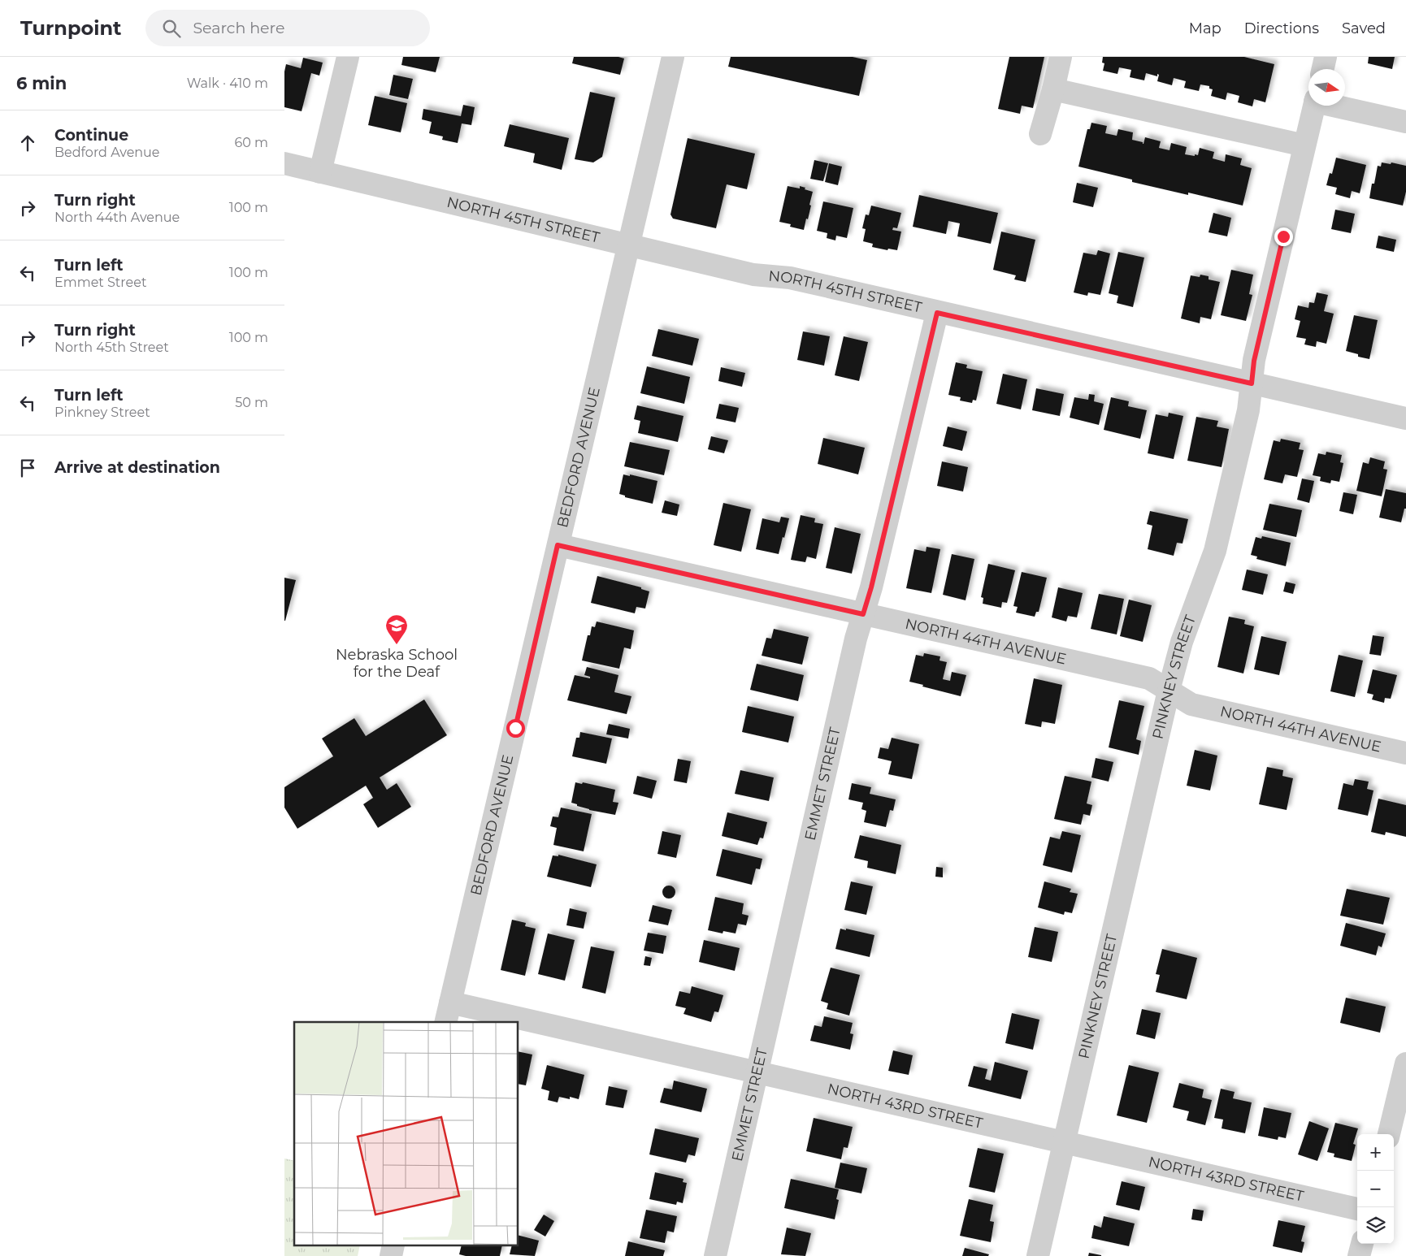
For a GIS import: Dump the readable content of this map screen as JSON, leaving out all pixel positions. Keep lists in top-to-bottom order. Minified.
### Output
{"streets":{"street":["NORTH 45TH STREET","BEDFORD AVENUE","NORTH 44TH AVENUE","PINKNEY STREET","EMMET STREET","NORTH 43RD STREET"]},"crossings":[["NORTH 45TH STREET","BEDFORD AVENUE"],["NORTH 45TH STREET","PINKNEY STREET"],["NORTH 45TH STREET","EMMET STREET"],["BEDFORD AVENUE","NORTH 44TH AVENUE"],["BEDFORD AVENUE","NORTH 43RD STREET"],["NORTH 44TH AVENUE","PINKNEY STREET"],["NORTH 44TH AVENUE","EMMET STREET"],["PINKNEY STREET","NORTH 43RD STREET"],["EMMET STREET","NORTH 43RD STREET"]],"places":{"school or university":["Nebraska School for the Deaf"]},"north":"right","page":{"header":"Turnpoint","search":"Search here","nav":["Map","Directions","Saved"],"heading":["6 min","Walk · 410 m"],"list":[["Continue","Bedford Avenue","60 m"],["Turn right","North 44th Avenue","100 m"],["Turn left","Emmet Street","100 m"],["Turn right","North 45th Street","100 m"],["Turn left","Pinkney Street","50 m"],"Arrive at destination"],"map_buttons":["+","−"]}}
